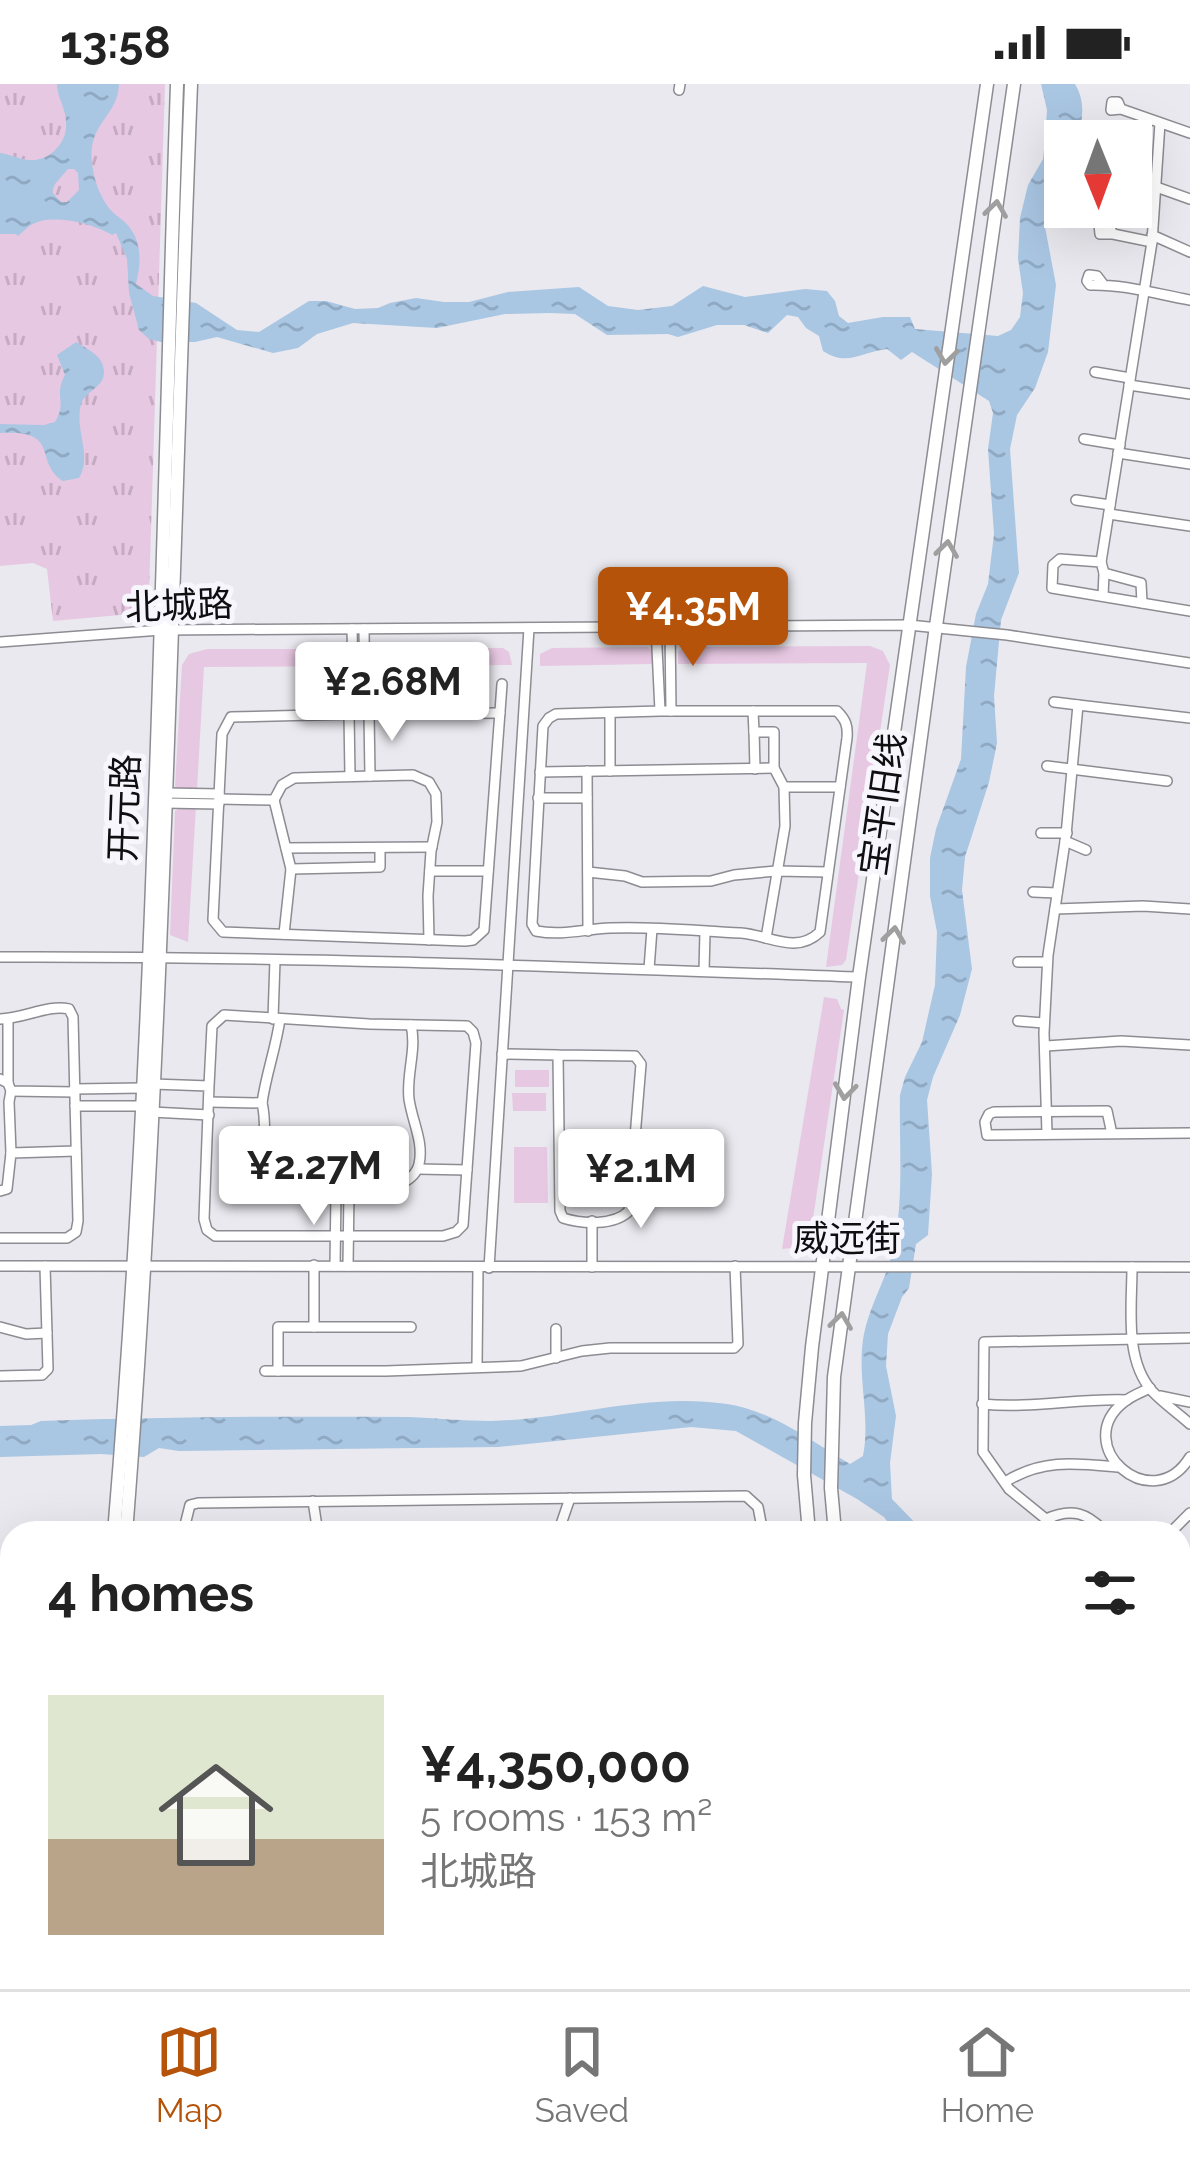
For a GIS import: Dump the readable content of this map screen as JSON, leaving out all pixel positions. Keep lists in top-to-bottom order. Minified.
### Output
{"streets":{"main road":["宝平旧线","开元路"],"street":["北城路","威远街"]},"crossings":[["北城路","宝平旧线"],["北城路","开元路"],["宝平旧线","威远街"],["开元路","威远街"]],"north":"bottom","page":{"status":"13:58","price":["¥4.35M","¥2.68M","¥2.27M","¥2.1M"],"heading":"4 homes","list":[{"name":"¥4,350,000","note":"5 rooms · 153 m² · 北城路"}],"tabs":["Map","Saved","Home"]}}
